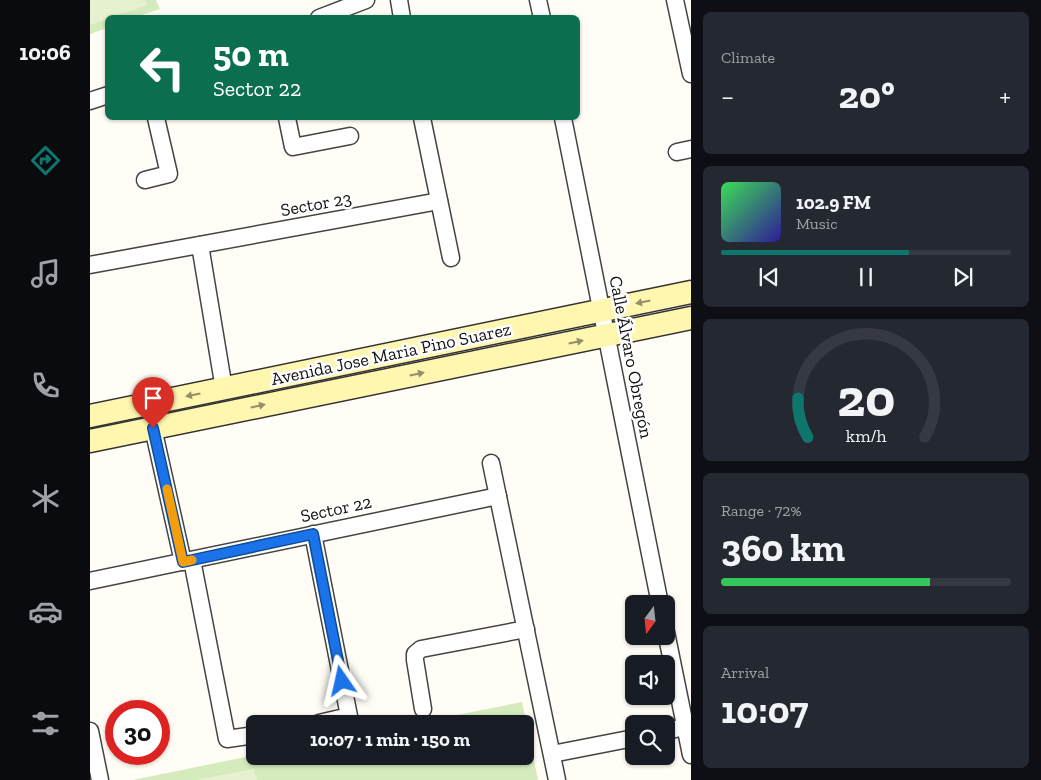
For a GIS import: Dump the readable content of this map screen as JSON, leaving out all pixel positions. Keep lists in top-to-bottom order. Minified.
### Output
{"streets":{"street":["Sector 23","Avenida Jose Maria Pino Suarez","Calle Álvaro Obregón","Sector 22"]},"crossings":[["Avenida Jose Maria Pino Suarez","Calle Álvaro Obregón"]],"north":"bottom","page":{"tabs":"10:06","tile":["Climate",["Range · 72%","360 km"],["Arrival","10:07"]],"turn":["50 m","Sector 22"],"heat":["−","20°","+"],"song":["102.9 FM","Music"],"limit":"30","trip":"10:07 · 1 min · 150 m","gauge":["20","km/h"]}}
